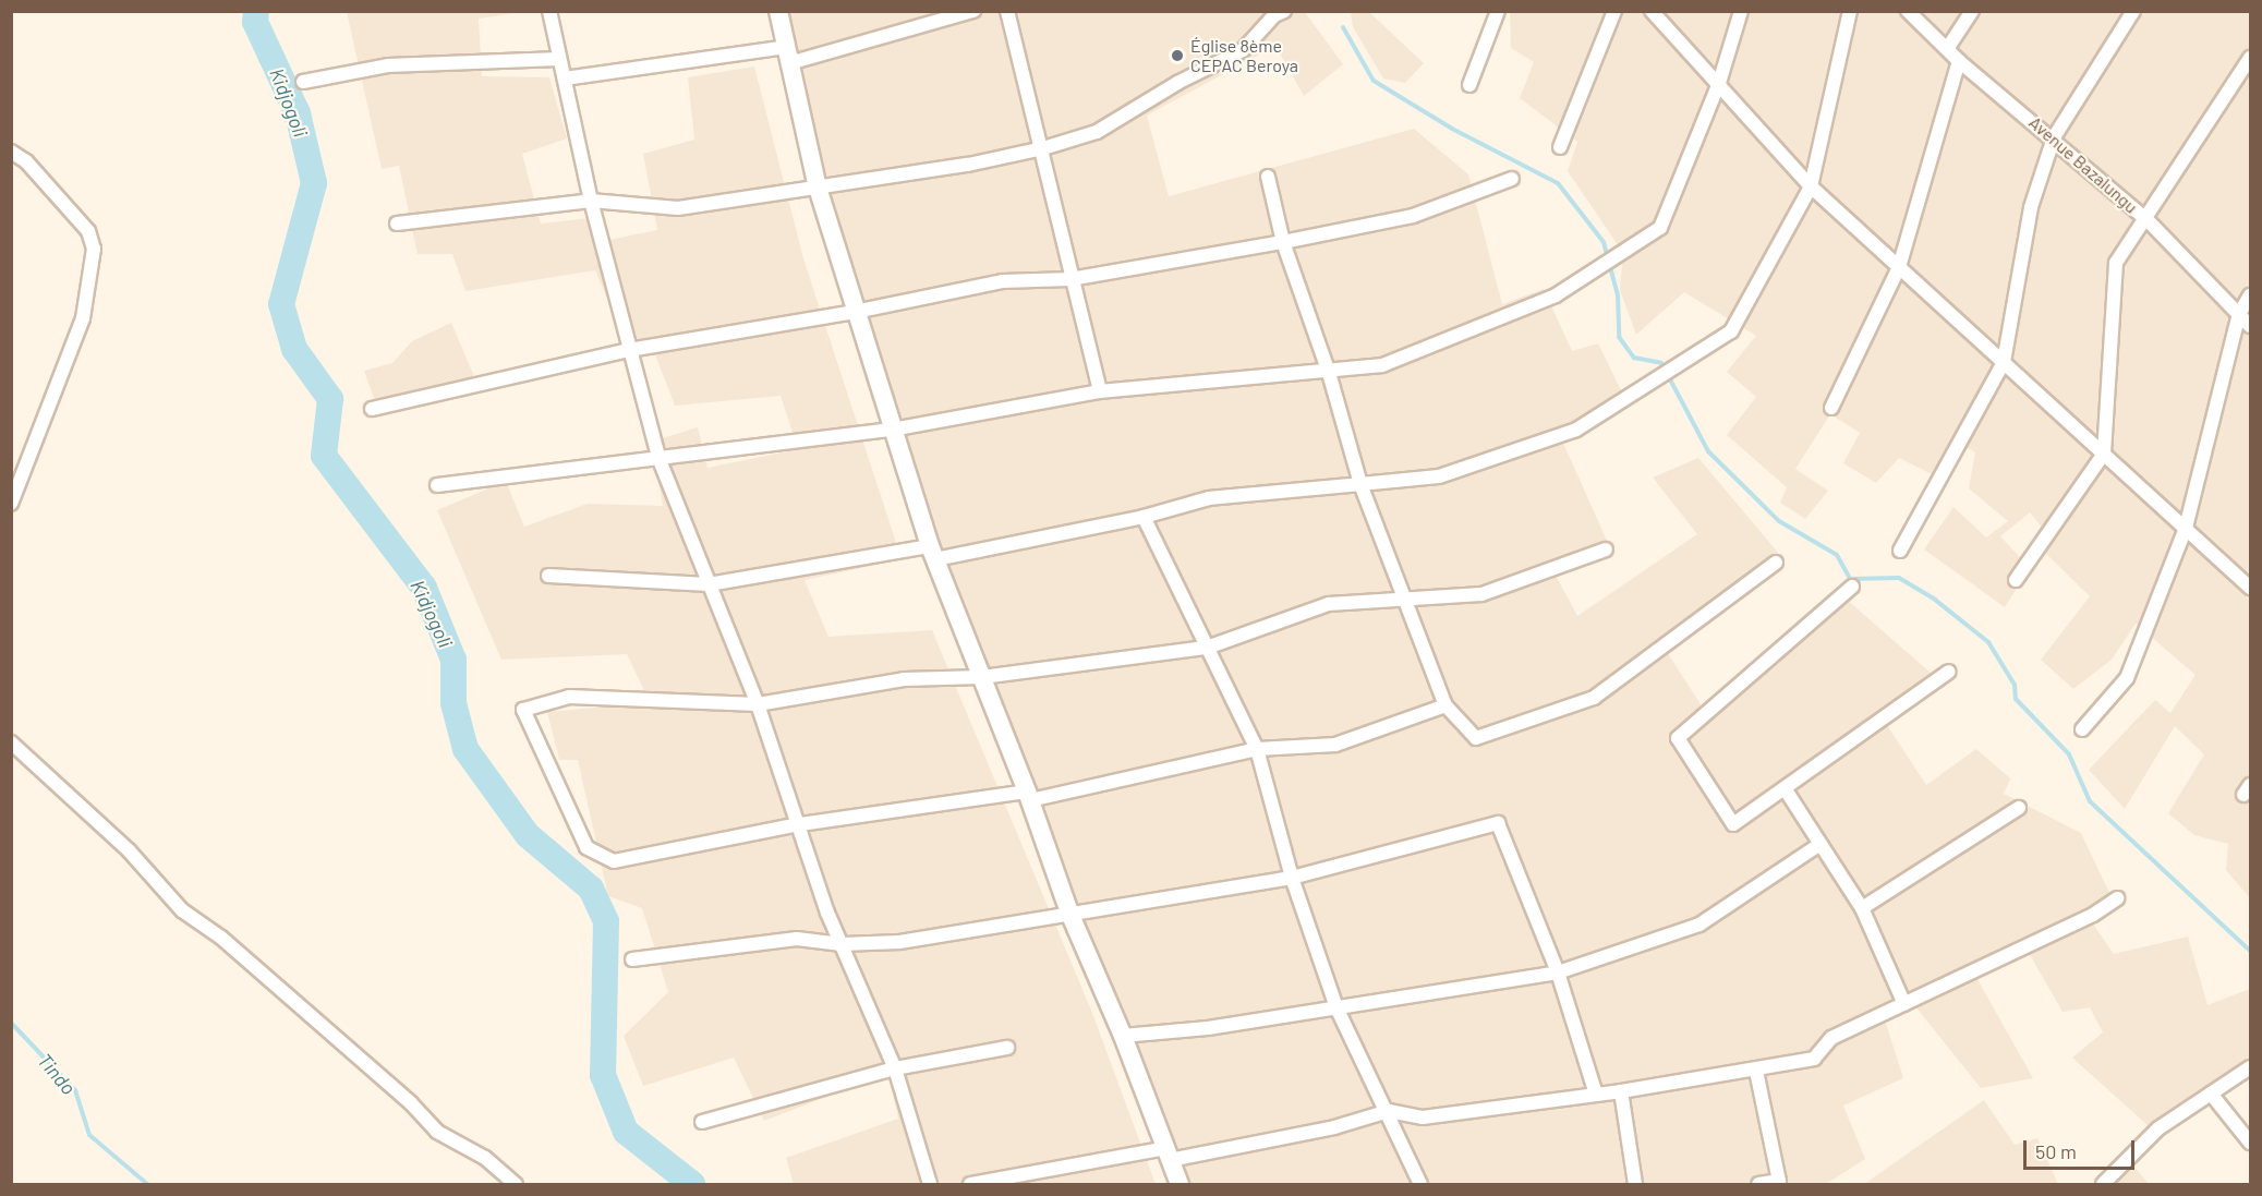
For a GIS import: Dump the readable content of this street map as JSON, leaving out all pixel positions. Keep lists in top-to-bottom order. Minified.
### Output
{"streets":{"street":["Avenue Bazalungu"]},"water":["Kidjogoli","Tindo"],"places":["Église 8ème CEPAC Beroya"],"scale_bar":"50 m"}
